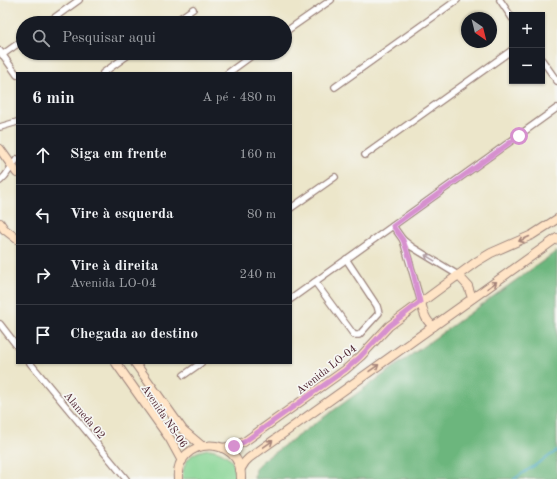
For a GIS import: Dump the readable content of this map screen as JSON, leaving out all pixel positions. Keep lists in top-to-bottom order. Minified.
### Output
{"streets":{"street":["Avenida LO-04","Alameda 02","Avenida NS-06"]},"crossings":[["Avenida LO-04","Avenida NS-06"]],"north":"bottom right","page":{"map_buttons":["+","−"],"search":"Pesquisar aqui","heading":["6 min","A pé · 480 m"],"list":[["Siga em frente","160 m"],["Vire à esquerda","80 m"],["Vire à direita","Avenida LO-04","240 m"],"Chegada ao destino"]}}
